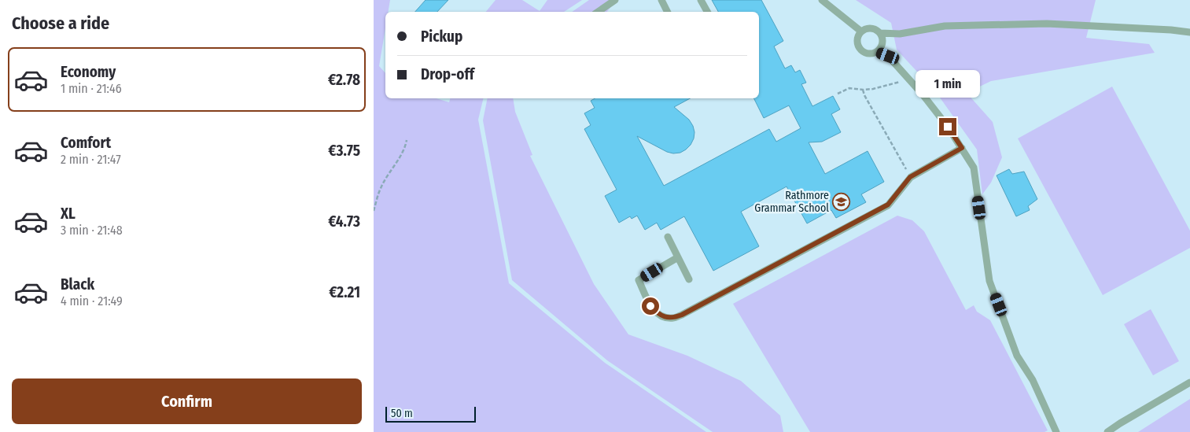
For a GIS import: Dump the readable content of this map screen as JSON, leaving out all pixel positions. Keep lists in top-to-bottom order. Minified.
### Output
{"places":{"school or university":["Rathmore Grammar School"]},"scale_bar":"50 m","page":{"heading":"Choose a ride","banner":["Pickup","Drop-off"],"list":[{"name":"Economy","note":"1 min · 21:46","value":"€2.78"},{"name":"Comfort","note":"2 min · 21:47","value":"€3.75"},{"name":"XL","note":"3 min · 21:48","value":"€4.73"},{"name":"Black","note":"4 min · 21:49","value":"€2.21"}],"bubble":"1 min","buttons":"Confirm","scale":"50 m"}}
